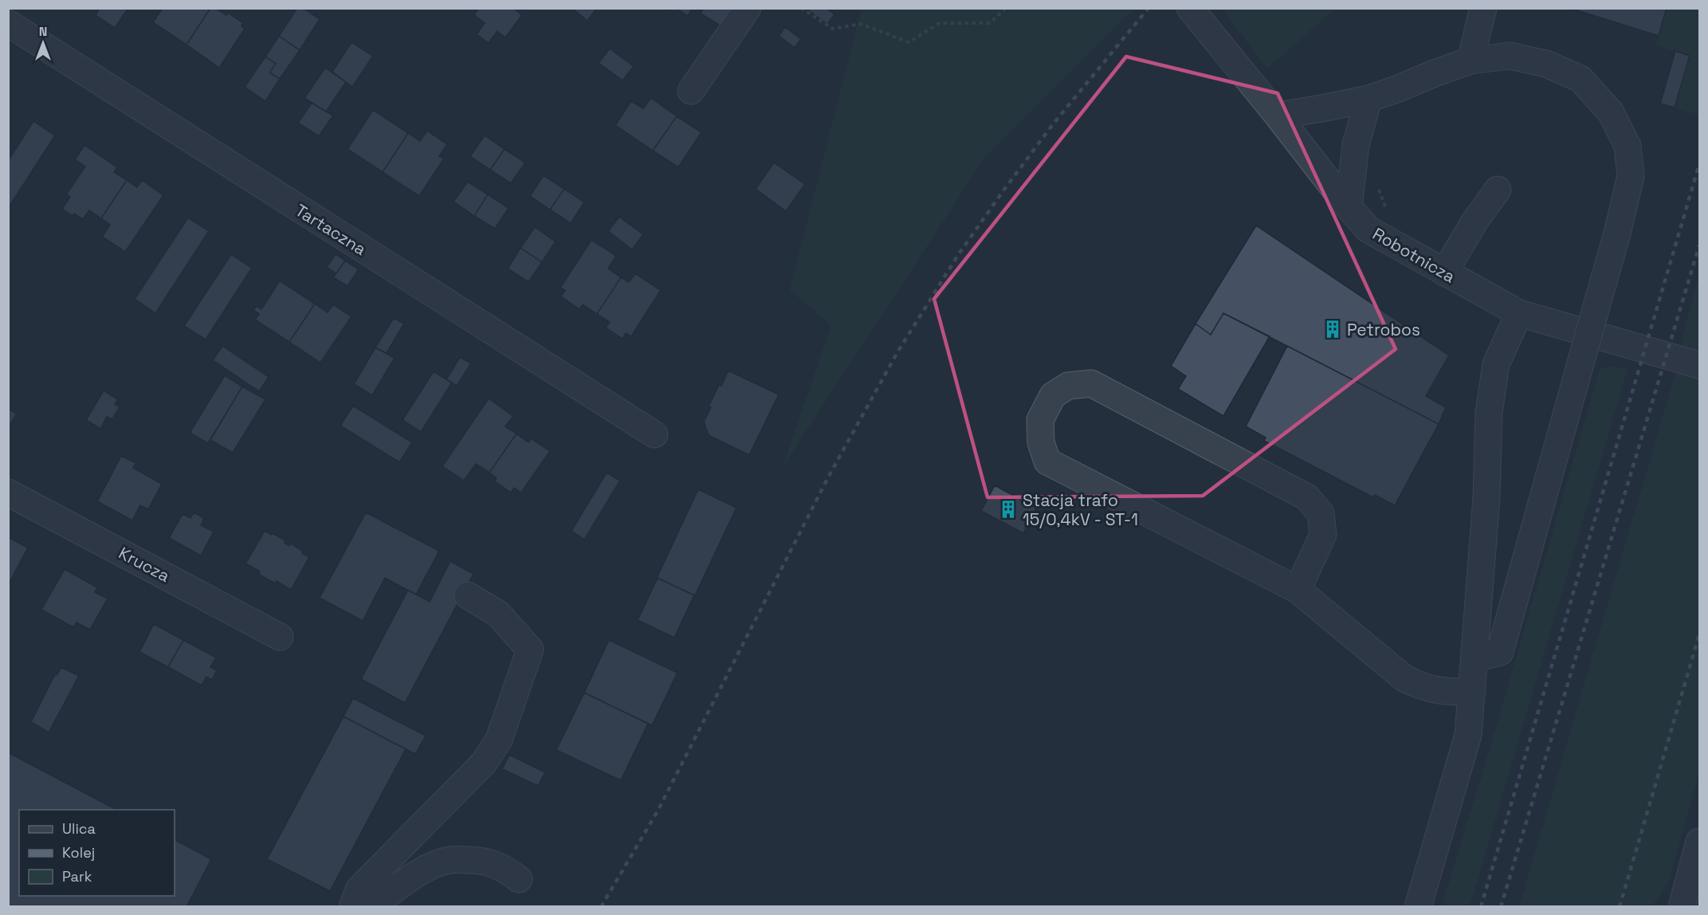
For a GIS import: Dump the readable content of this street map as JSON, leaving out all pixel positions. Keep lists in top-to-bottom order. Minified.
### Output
{"streets":{"street":["Tartaczna","Robotnicza","Krucza"]},"places":{"building":["Petrobos","Stacja trafo 15/0,4kV - ST-1"]},"legend":["Ulica","Kolej","Park"],"north":"top"}
